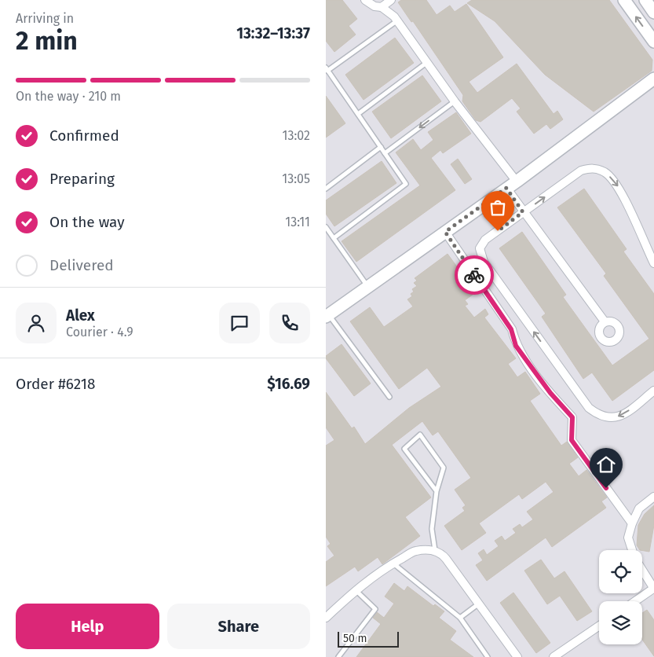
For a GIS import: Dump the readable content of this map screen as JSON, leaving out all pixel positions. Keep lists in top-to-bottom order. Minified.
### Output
{"scale_bar":"50 m","page":{"heading":["2 min","Arriving in","13:32–13:37"],"panel":["Alex","Courier · 4.9","Order #6218","$16.69"],"bar":"On the way · 210 m","list":[["Confirmed","13:02"],["Preparing","13:05"],["On the way","13:11"],"Delivered"],"buttons":["Help","Share"],"scale":"50 m"}}
